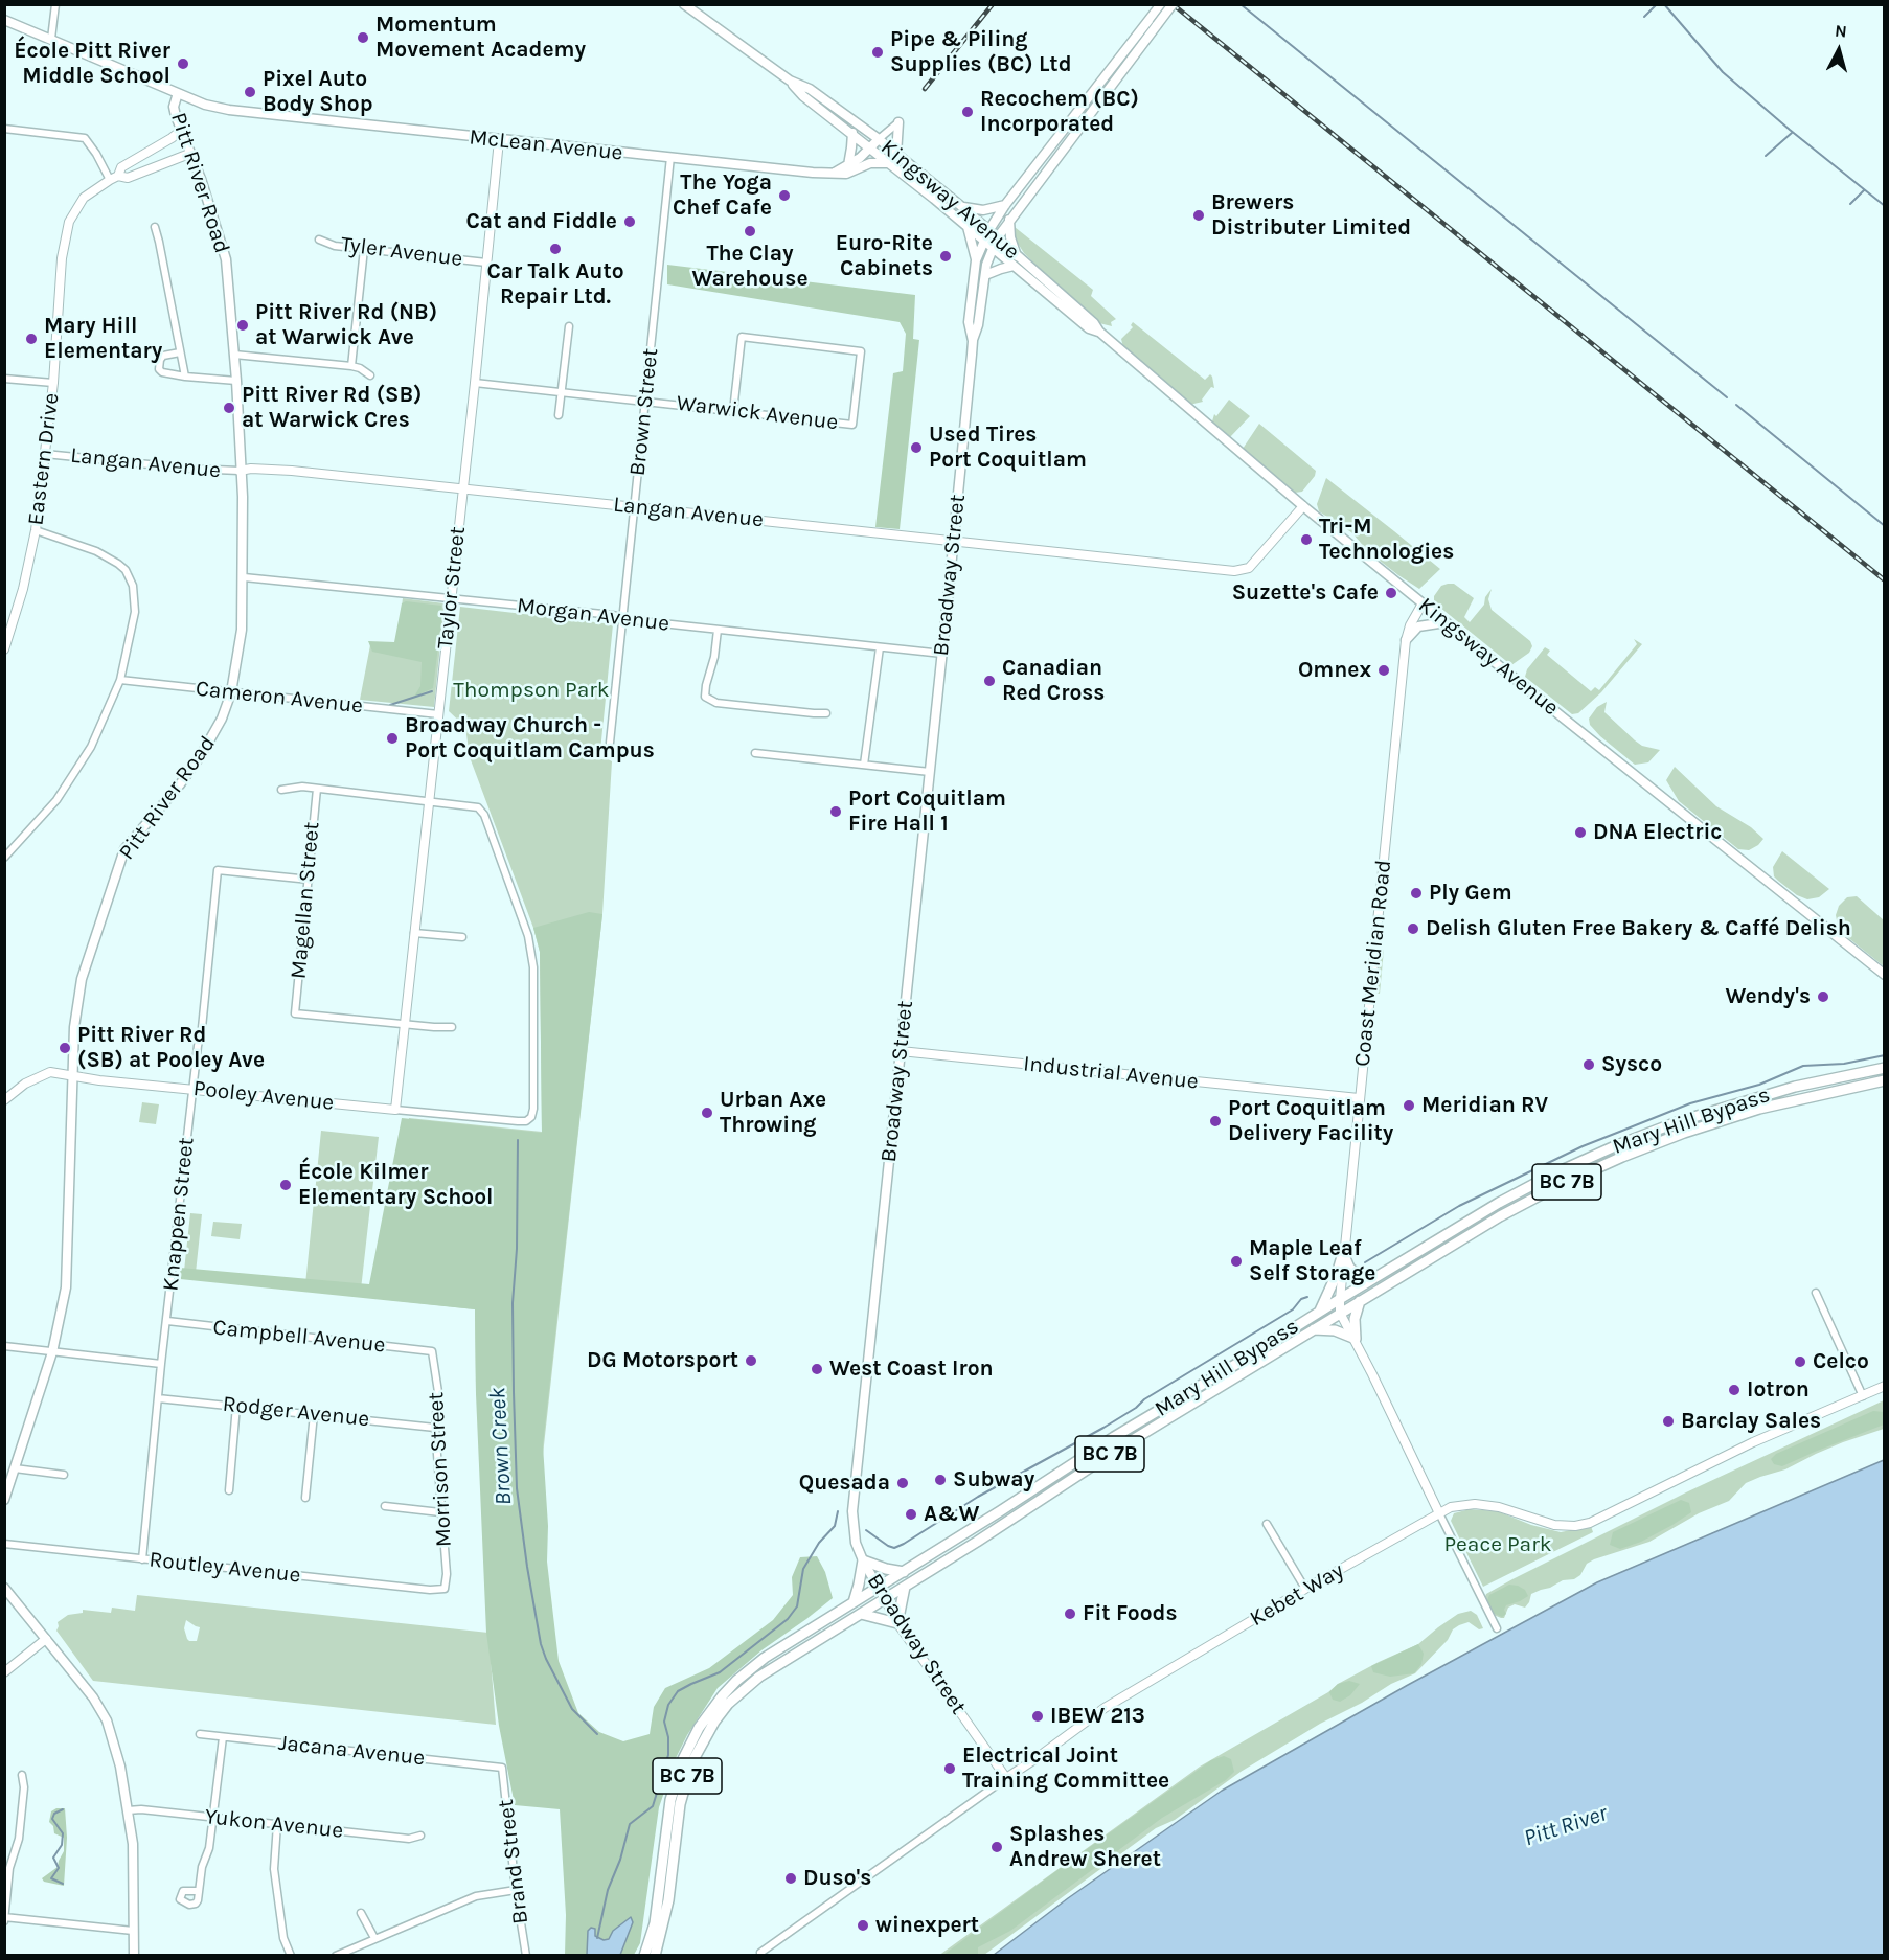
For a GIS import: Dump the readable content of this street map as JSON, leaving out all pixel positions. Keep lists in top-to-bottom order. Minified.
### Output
{"streets":{"highway":["Mary Hill Bypass","BC 7B"],"main road":["McLean Avenue","Pitt River Road","Kingsway Avenue","Broadway Street"],"street":["Tyler Avenue","Brown Street","Warwick Avenue","Eastern Drive","Langan Avenue","Taylor Street","Morgan Avenue","Cameron Avenue","Magellan Street","Coast Meridian Road","Industrial Avenue","Pooley Avenue","Knappen Street","Campbell Avenue","Rodger Avenue","Morrison Street","Routley Avenue","Kebet Way","Jacana Avenue","Yukon Avenue","Brand Street"]},"crossings":[["McLean Avenue","Pitt River Road"],["McLean Avenue","Brown Street"],["McLean Avenue","Taylor Street"],["Pitt River Road","Eastern Drive"],["Pitt River Road","Langan Avenue"],["Pitt River Road","Morgan Avenue"],["Pitt River Road","Cameron Avenue"],["Pitt River Road","Pooley Avenue"],["Kingsway Avenue","Langan Avenue"],["Kingsway Avenue","Broadway Street"],["Kingsway Avenue","Coast Meridian Road"],["Tyler Avenue","Taylor Street"],["Brown Street","Warwick Avenue"],["Brown Street","Langan Avenue"],["Brown Street","Morgan Avenue"],["Warwick Avenue","Taylor Street"],["Eastern Drive","Langan Avenue"],["Langan Avenue","Broadway Street"],["Langan Avenue","Taylor Street"],["Broadway Street","Morgan Avenue"],["Broadway Street","Industrial Avenue"],["Broadway Street","Mary Hill Bypass"],["Broadway Street","Kebet Way"],["Taylor Street","Morgan Avenue"],["Taylor Street","Cameron Avenue"],["Taylor Street","Magellan Street"],["Taylor Street","Pooley Avenue"],["Magellan Street","Knappen Street"],["Coast Meridian Road","Industrial Avenue"],["Coast Meridian Road","Mary Hill Bypass"],["Pooley Avenue","Knappen Street"],["Knappen Street","Campbell Avenue"],["Knappen Street","Rodger Avenue"],["Knappen Street","Routley Avenue"],["Campbell Avenue","Morrison Street"],["Rodger Avenue","Morrison Street"],["Morrison Street","Routley Avenue"],["Jacana Avenue","Brand Street"]],"water":["Brown Creek","Pitt River"],"parks":["Thompson Park","Peace Park"],"places":["Momentum Movement Academy","Pipe & Piling Supplies (BC) Ltd","École Pitt River Middle School","Pixel Auto Body Shop","Recochem (BC) Incorporated","The Yoga Chef Cafe","Brewers Distributer Limited","Cat and Fiddle","The Clay Warehouse","Car Talk Auto Repair Ltd.","Euro-Rite Cabinets","Pitt River Rd (NB) at Warwick Ave","Mary Hill Elementary","Pitt River Rd (SB) at Warwick Cres","Used Tires Port Coquitlam","Tri-M Technologies","Suzette's Cafe","Omnex","Canadian Red Cross","Broadway Church - Port Coquitlam Campus","Port Coquitlam Fire Hall 1","DNA Electric","Ply Gem","Delish Gluten Free Bakery & Caffé Delish","Wendy's","Pitt River Rd (SB) at Pooley Ave","Sysco","Meridian RV","Urban Axe Throwing","Port Coquitlam Delivery Facility","École Kilmer Elementary School","Maple Leaf Self Storage","DG Motorsport","Celco","West Coast Iron","Iotron","Barclay Sales","Subway","Quesada","A&W","Fit Foods","IBEW 213","Electrical Joint Training Committee","Splashes Andrew Sheret","Duso's","winexpert"],"north":"top"}
